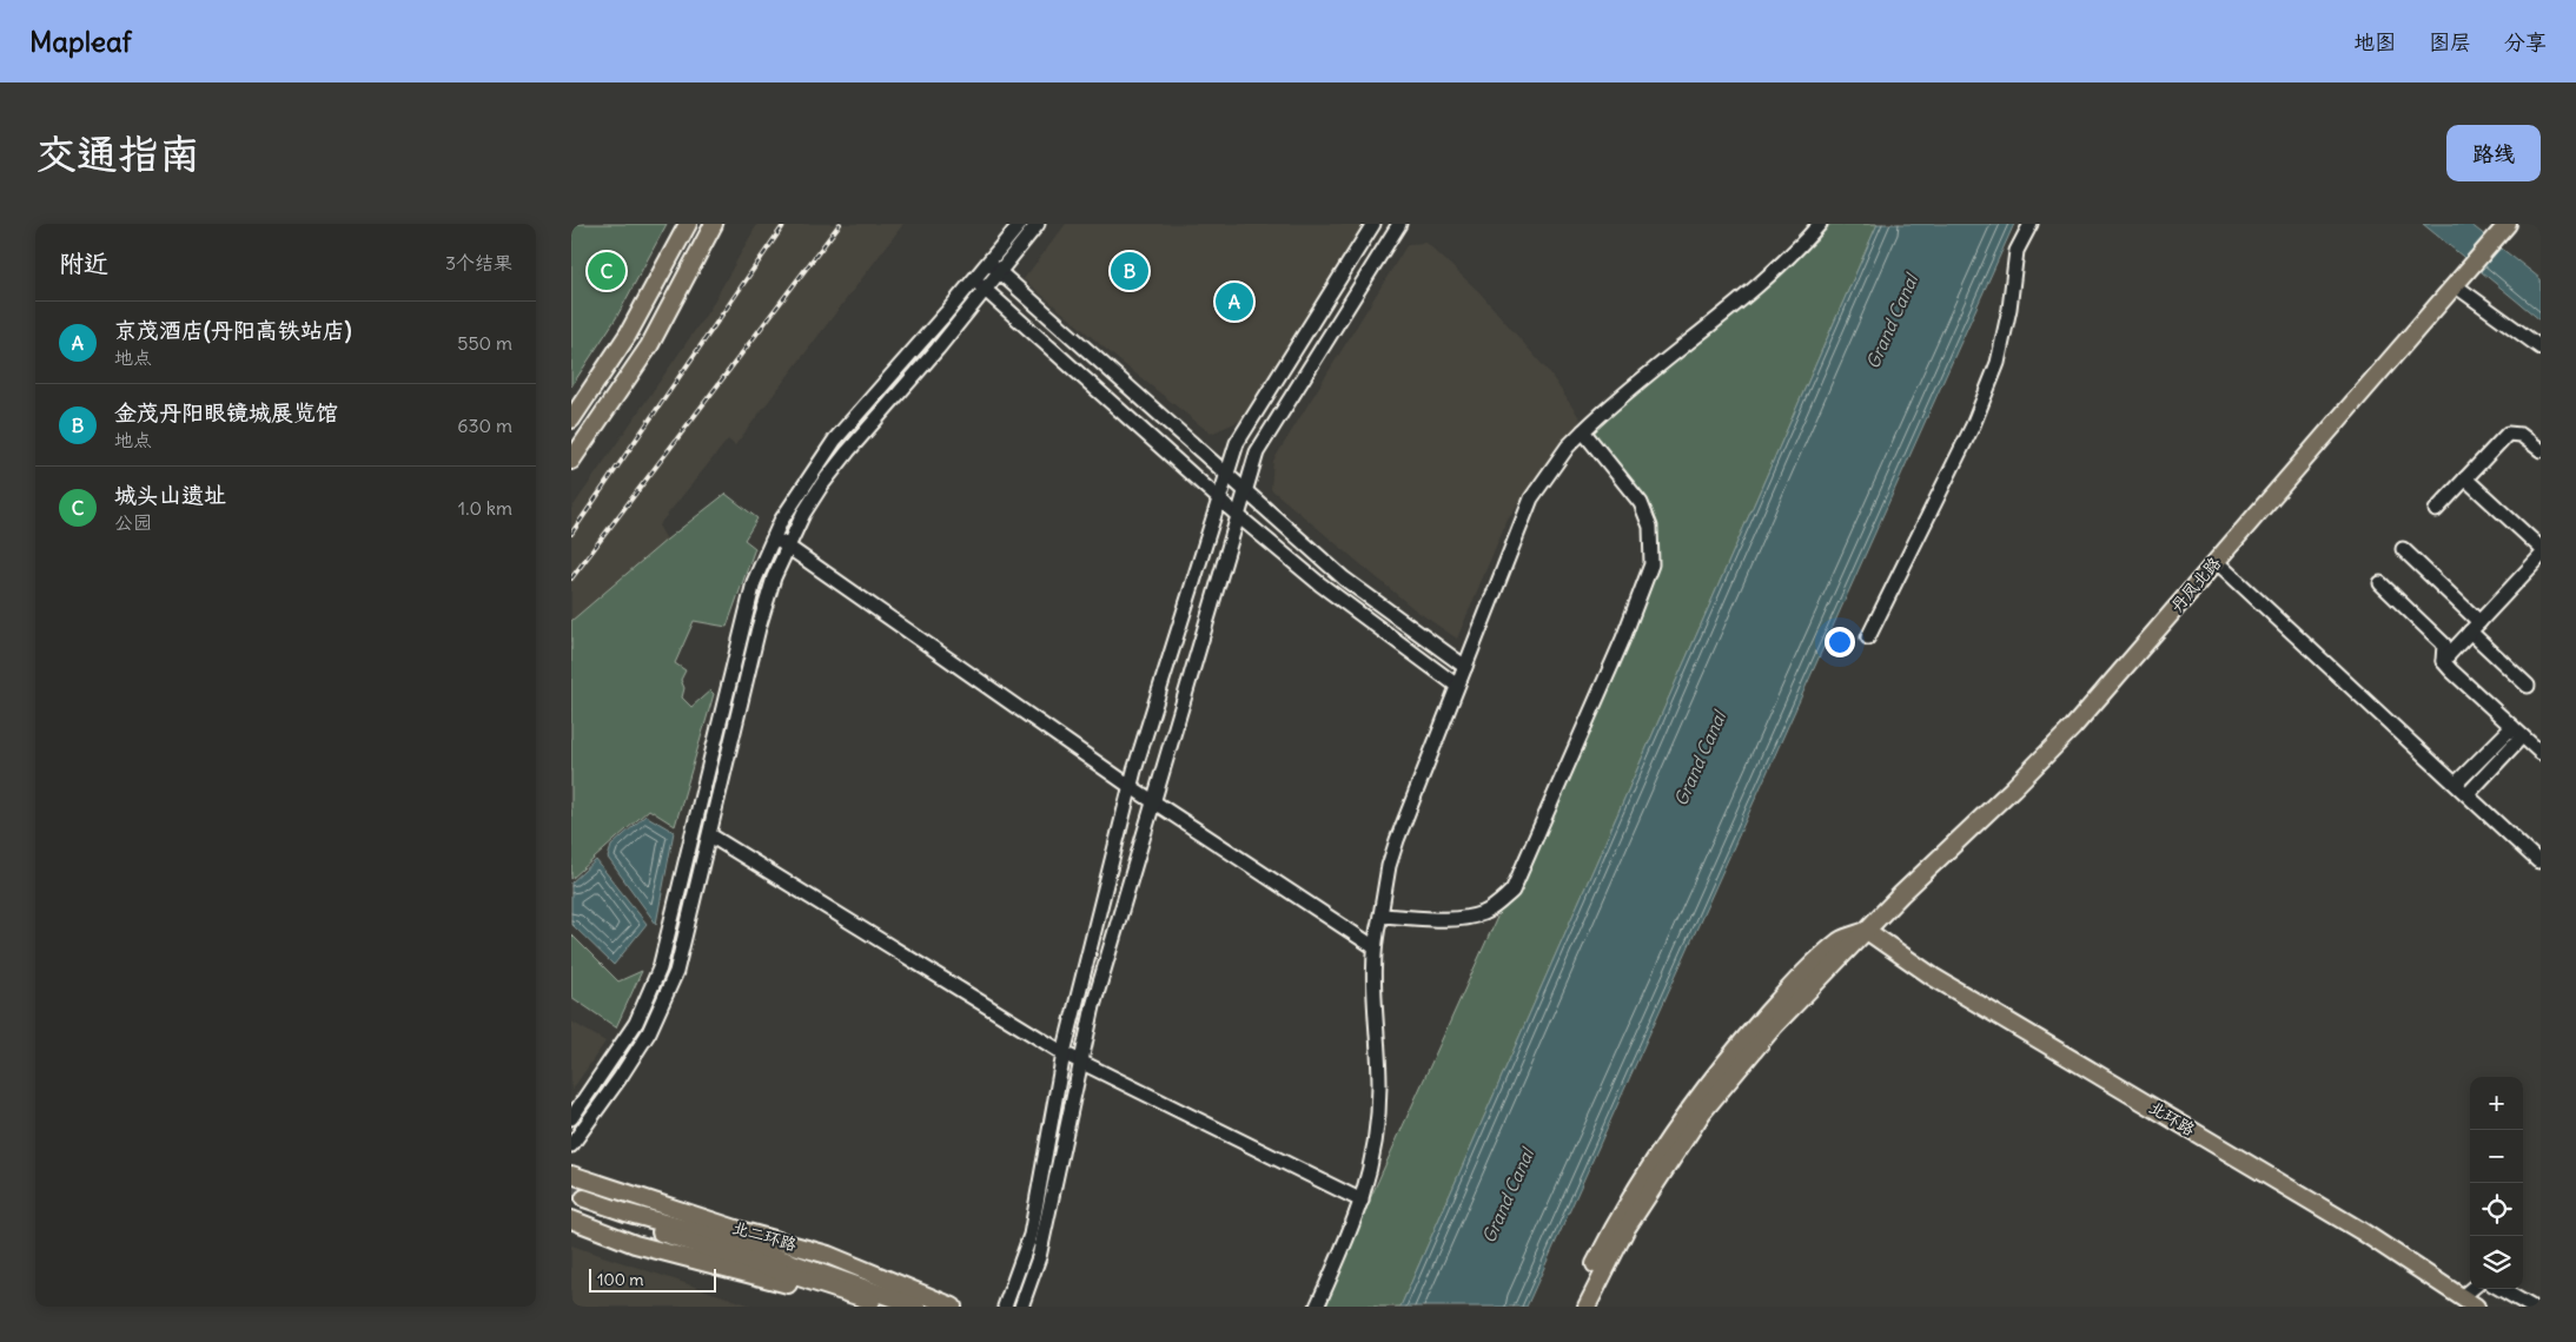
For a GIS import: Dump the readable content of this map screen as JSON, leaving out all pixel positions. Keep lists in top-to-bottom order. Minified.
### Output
{"streets":{"main road":["丹凤北路","北环路","北二环路"]},"crossings":[["丹凤北路","北环路"]],"water":["Grand Canal"],"scale_bar":"100 m","page":{"header":"Mapleaf","nav":["地图","图层","分享"],"buttons":"路线","title":"交通指南","heading":["附近","3个结果"],"pins":["B","C","A"],"list":[{"mark":"A","name":"京茂酒店(丹阳高铁站店)","note":"地点","value":"550 m"},{"mark":"B","name":"金茂丹阳眼镜城展览馆","note":"地点","value":"630 m"},{"mark":"C","name":"城头山遗址","note":"公园","value":"1.0 km"}],"map_buttons":["+","−"],"scale":"100 m"}}
